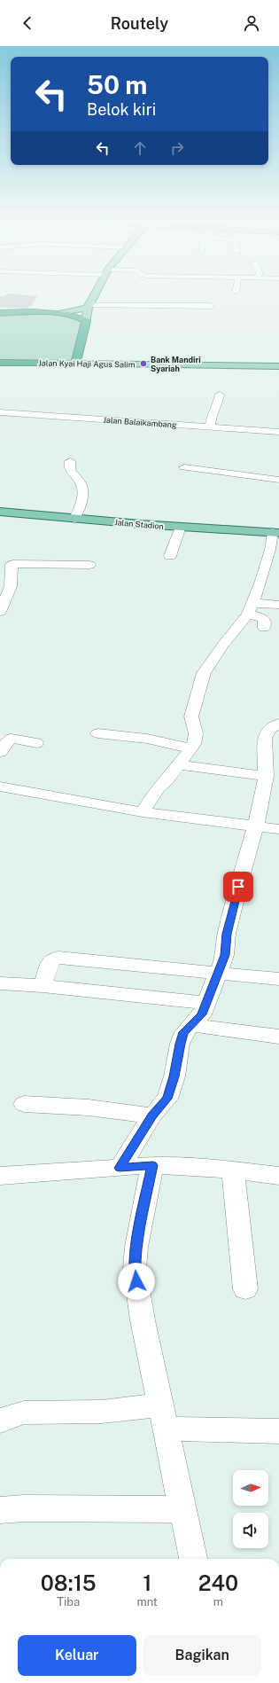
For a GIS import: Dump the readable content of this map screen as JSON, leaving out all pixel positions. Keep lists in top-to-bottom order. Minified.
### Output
{"streets":{"highway":["Jalan Kyai Haji Agus Salim"],"main road":["Jalan Stadion"],"street":["Jalan Balaikambang"]},"places":["Bank Mandiri Syariah"],"north":"right","page":{"header":"Routely","turn":["50 m","Belok kiri"],"eta":["08:15","Tiba","1","mnt","240","m"],"buttons":["Keluar","Bagikan"]}}
